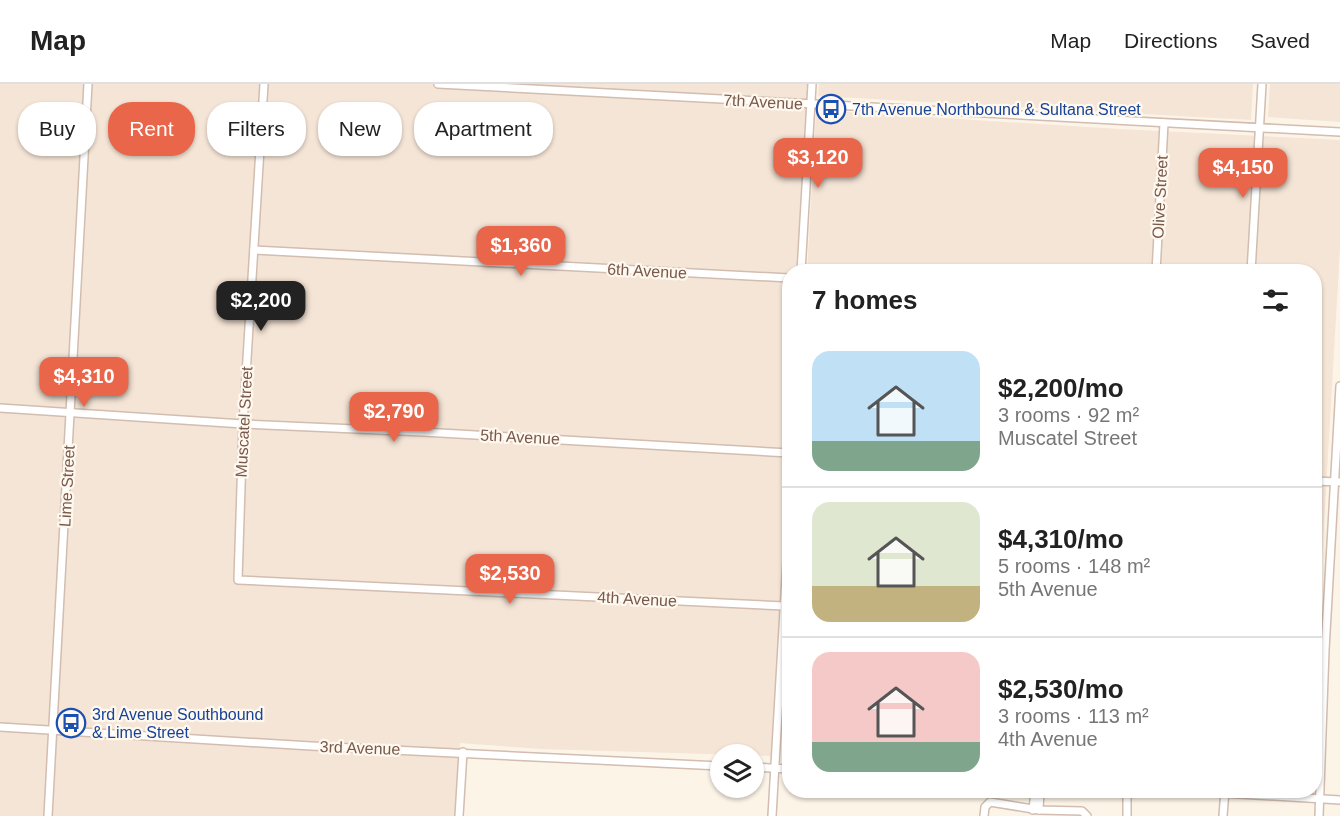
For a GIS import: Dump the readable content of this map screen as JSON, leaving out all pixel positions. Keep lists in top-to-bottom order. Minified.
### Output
{"streets":{"street":["7th Avenue","Olive Street","6th Avenue","Muscatel Street","5th Avenue","Lime Street","4th Avenue","3rd Avenue"]},"crossings":[["7th Avenue","Olive Street"],["6th Avenue","Muscatel Street"],["Muscatel Street","5th Avenue"],["Muscatel Street","4th Avenue"],["5th Avenue","Lime Street"],["Lime Street","3rd Avenue"]],"places":{"bus stop":["7th Avenue Northbound & Sultana Street","3rd Avenue Southbound & Lime Street"]},"page":{"header":"Map","nav":["Map","Directions","Saved"],"chip":["Buy","Rent","Filters","New","Apartment"],"price":["$3,120","$4,150","$1,360","$2,200","$4,310","$2,790","$2,530"],"heading":"7 homes","list":[{"name":"$2,200/mo","note":"3 rooms · 92 m² · Muscatel Street"},{"name":"$4,310/mo","note":"5 rooms · 148 m² · 5th Avenue"},{"name":"$2,530/mo","note":"3 rooms · 113 m² · 4th Avenue"}]}}
